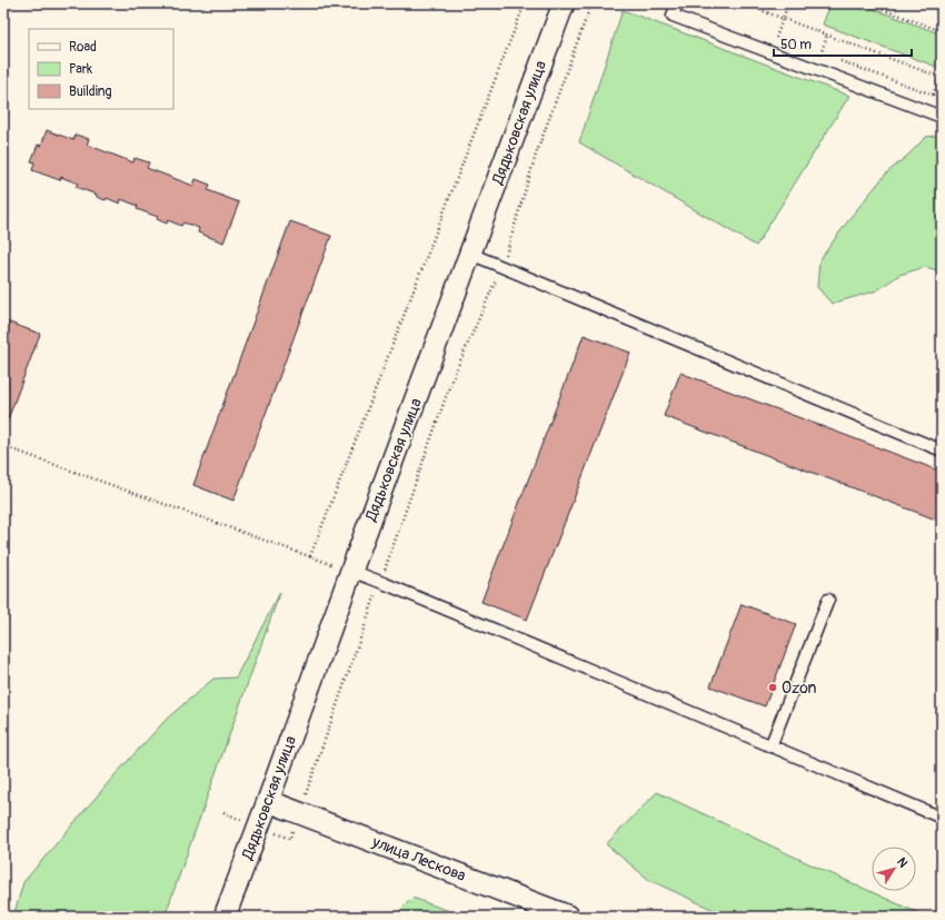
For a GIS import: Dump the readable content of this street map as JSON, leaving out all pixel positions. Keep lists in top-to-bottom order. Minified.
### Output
{"streets":{"street":["Дядьковская улица","улица Лескова"]},"crossings":[["Дядьковская улица","улица Лескова"]],"places":["Ozon"],"legend":["Road","Park","Building"],"scale_bar":"50 m","north":"top right"}
